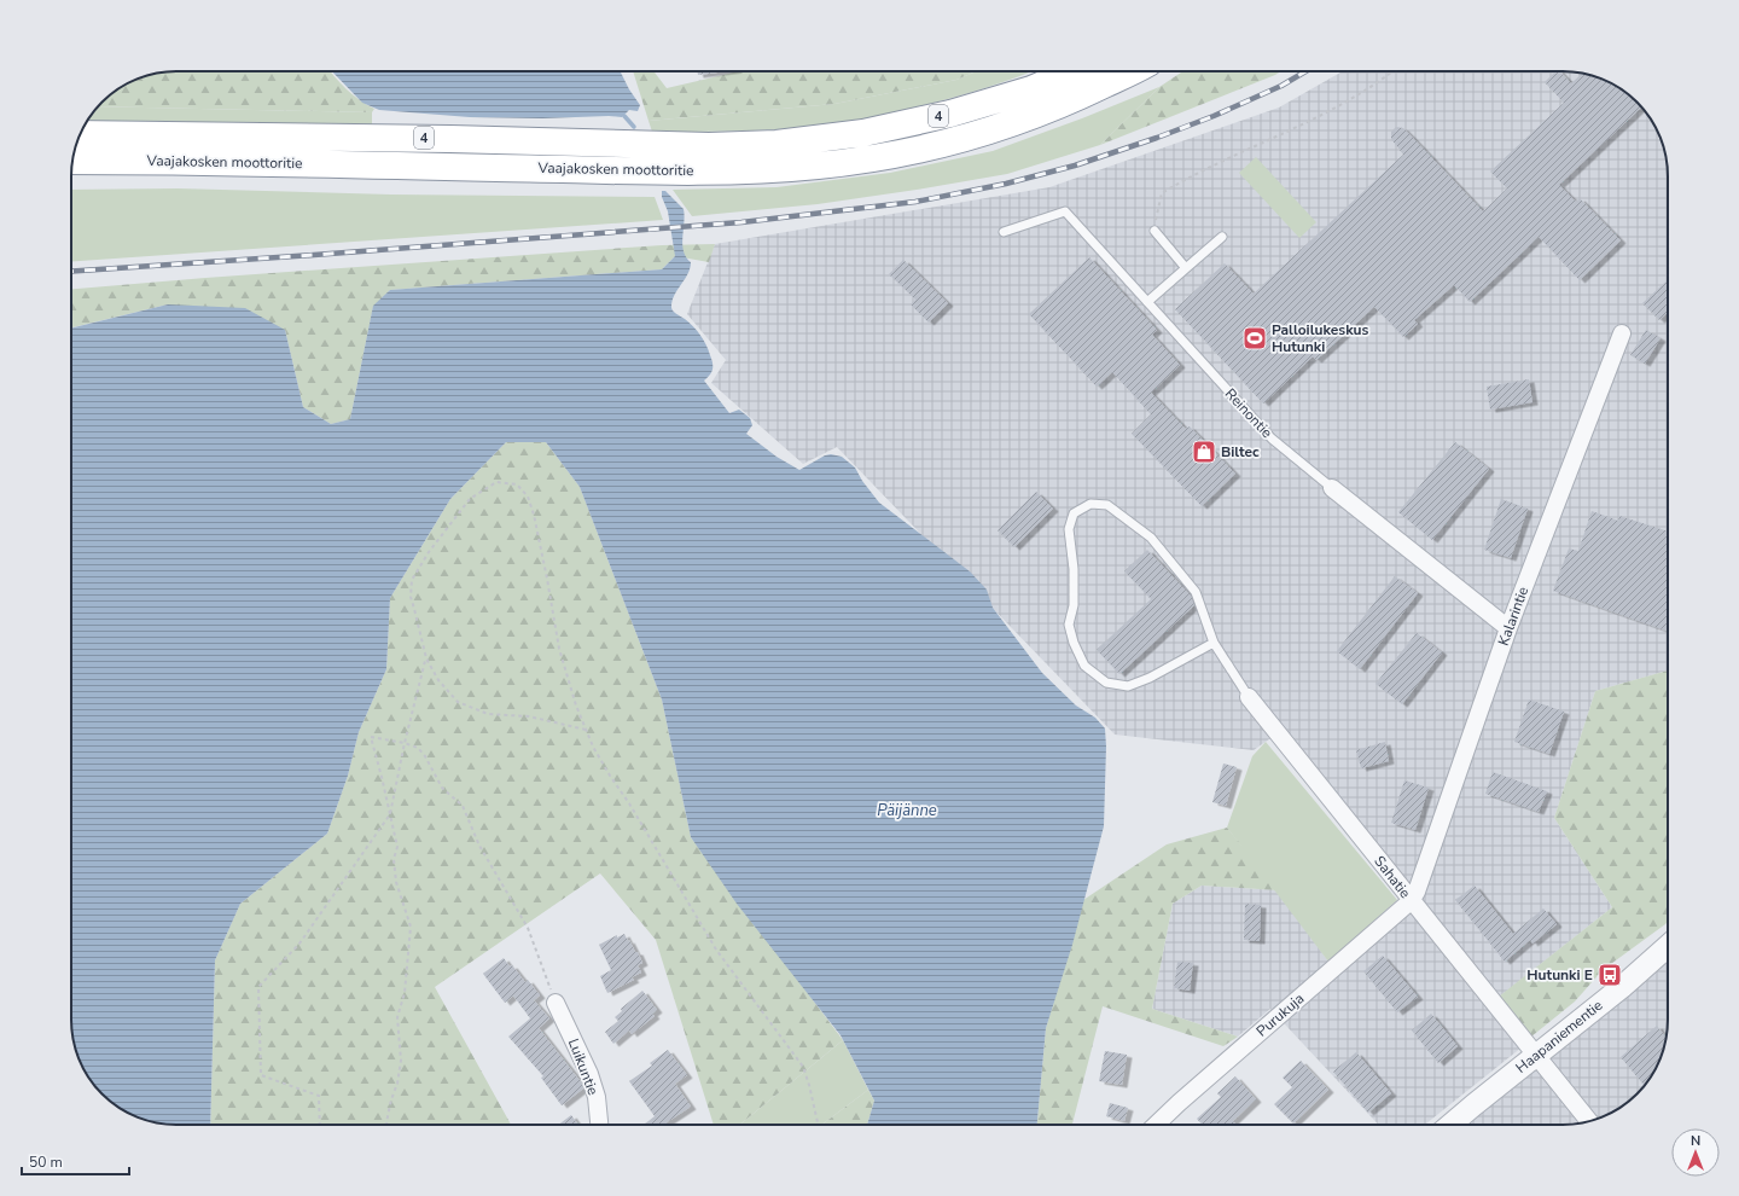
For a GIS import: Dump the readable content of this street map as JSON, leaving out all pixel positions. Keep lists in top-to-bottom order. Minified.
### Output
{"streets":{"highway":["4","Vaajakosken moottoritie"],"street":["Reinontie","Kalarintie","Sahatie","Purukuja","Haapaniementie","Luikuntie"]},"crossings":[["Reinontie","Kalarintie"],["Kalarintie","Sahatie"],["Kalarintie","Purukuja"],["Sahatie","Purukuja"],["Sahatie","Haapaniementie"]],"water":["Päijänne"],"places":{"sports":["Palloilukeskus Hutunki"],"shop":["Biltec"],"bus stop":["Hutunki E"]},"scale_bar":"50 m","north":"top"}
